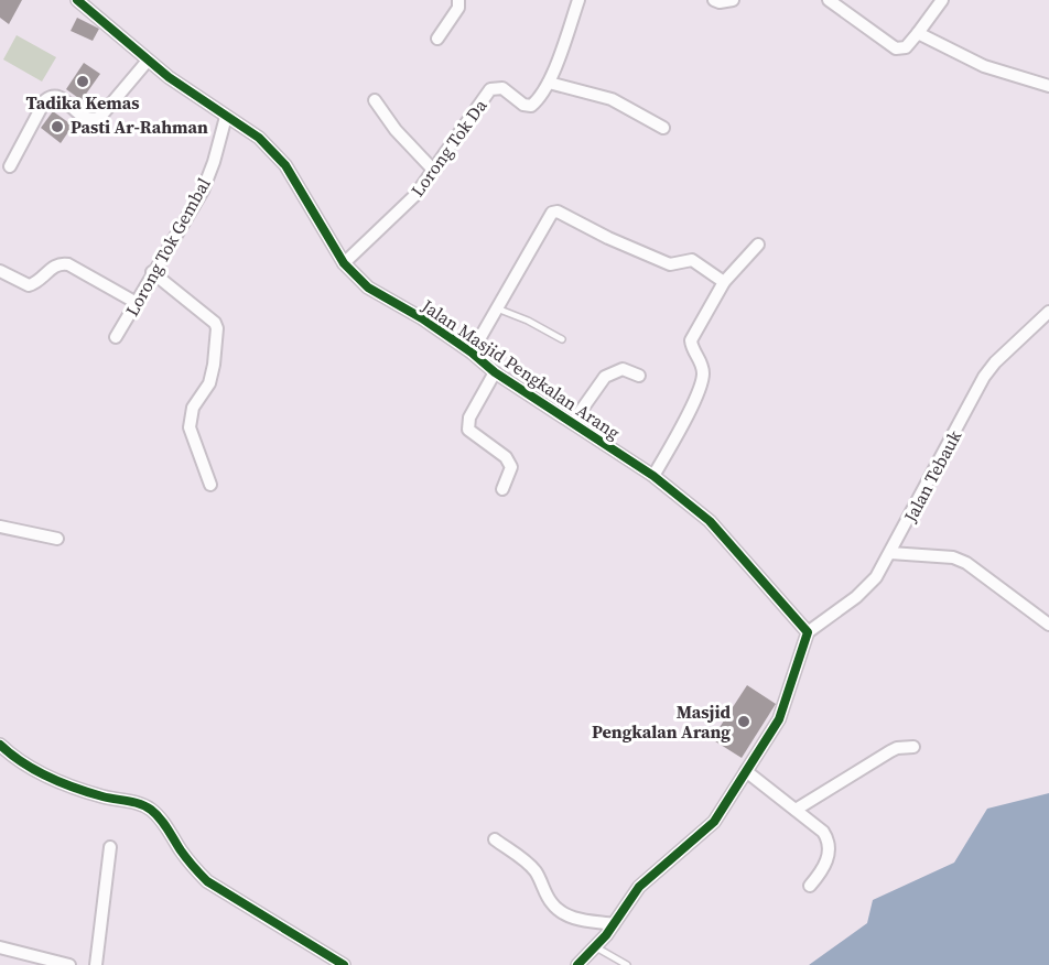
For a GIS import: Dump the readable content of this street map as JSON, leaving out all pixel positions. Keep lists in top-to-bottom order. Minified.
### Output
{"streets":{"street":["Lorong Tok Da","Lorong Tok Gembal","Jalan Masjid Pengkalan Arang","Jalan Tebauk"]},"crossings":[["Lorong Tok Da","Jalan Masjid Pengkalan Arang"],["Lorong Tok Gembal","Jalan Masjid Pengkalan Arang"],["Jalan Masjid Pengkalan Arang","Jalan Tebauk"]],"places":["Tadika Kemas","Pasti Ar-Rahman","Masjid Pengkalan Arang"]}
